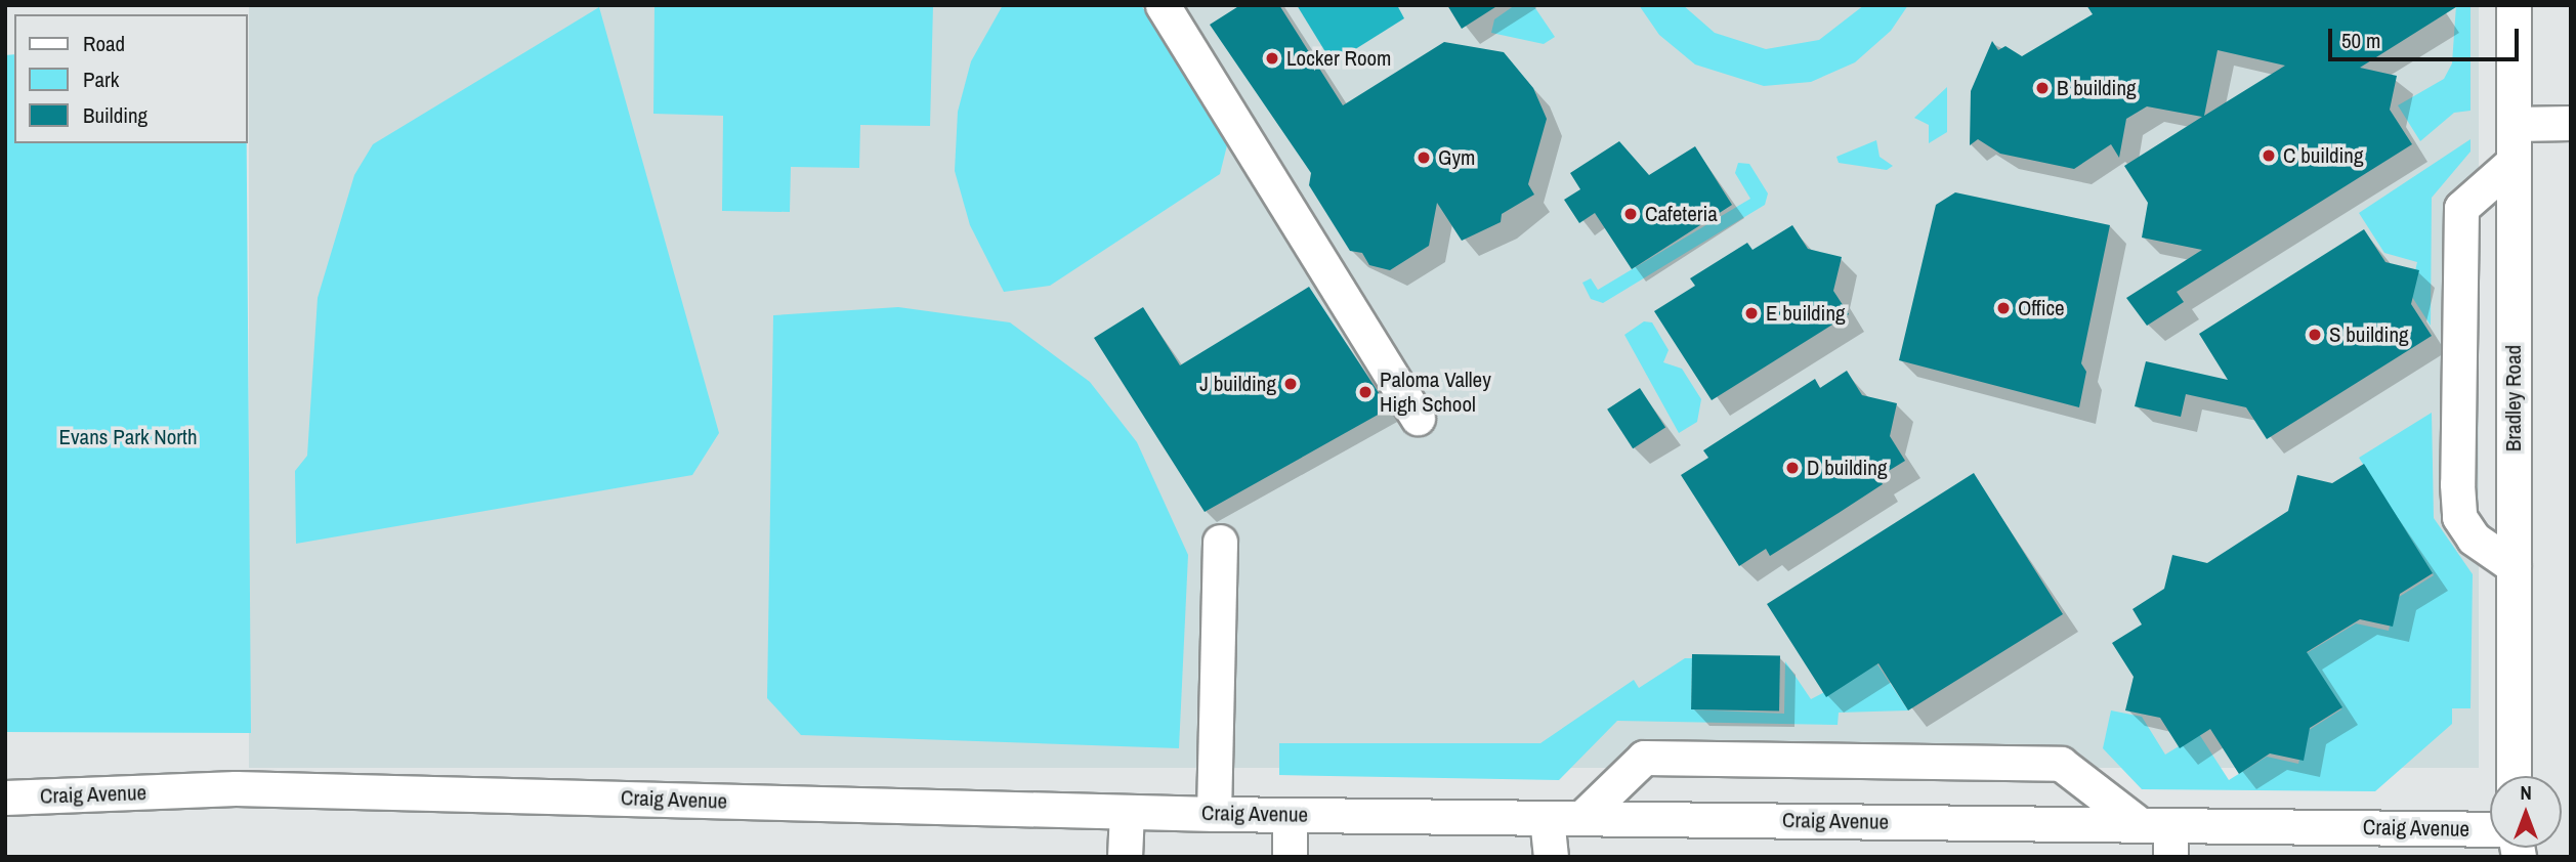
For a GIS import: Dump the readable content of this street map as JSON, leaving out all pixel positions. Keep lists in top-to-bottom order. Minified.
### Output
{"streets":{"street":["Bradley Road","Craig Avenue"]},"parks":["Evans Park North"],"places":["Locker Room","B building","C building","Gym","Cafeteria","Office","E building","S building","J building","Paloma Valley High School","D building"],"legend":["Road","Park","Building"],"scale_bar":"50 m","north":"top"}
